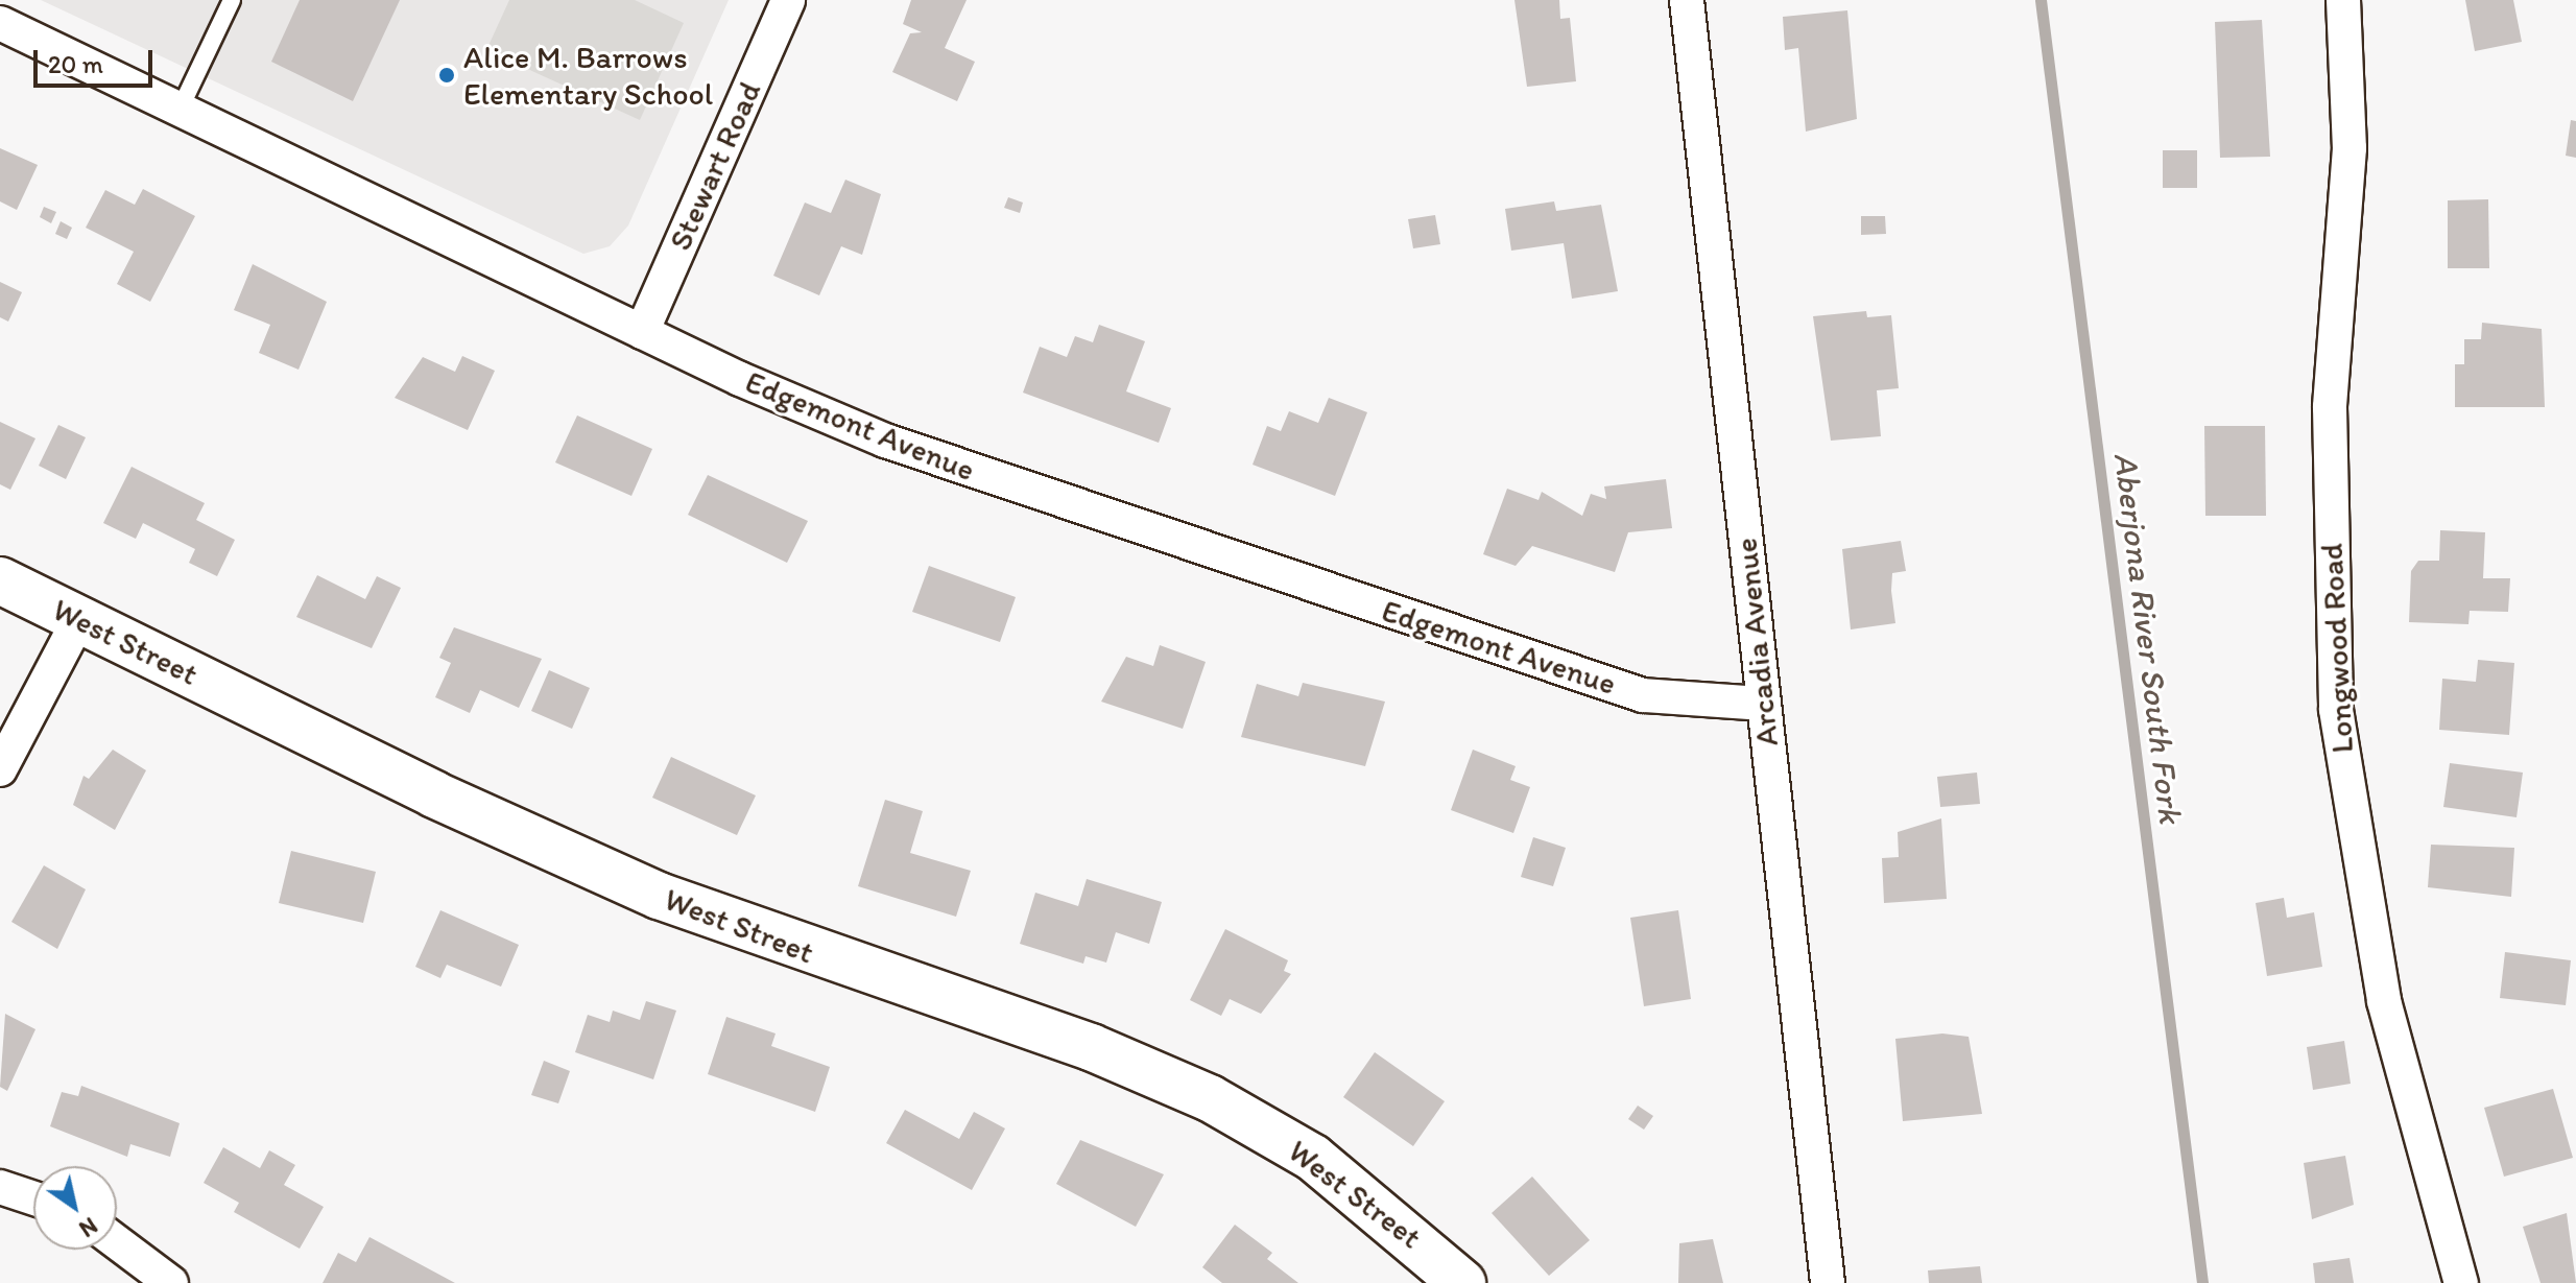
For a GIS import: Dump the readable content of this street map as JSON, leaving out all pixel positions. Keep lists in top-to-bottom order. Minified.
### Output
{"streets":{"main road":["West Street"],"street":["Stewart Road","Edgemont Avenue","Arcadia Avenue","Longwood Road"]},"crossings":[["Stewart Road","Edgemont Avenue"],["Edgemont Avenue","Arcadia Avenue"]],"water":["Aberjona River South Fork"],"places":["Alice M. Barrows Elementary School"],"scale_bar":"20 m","north":"bottom right"}
